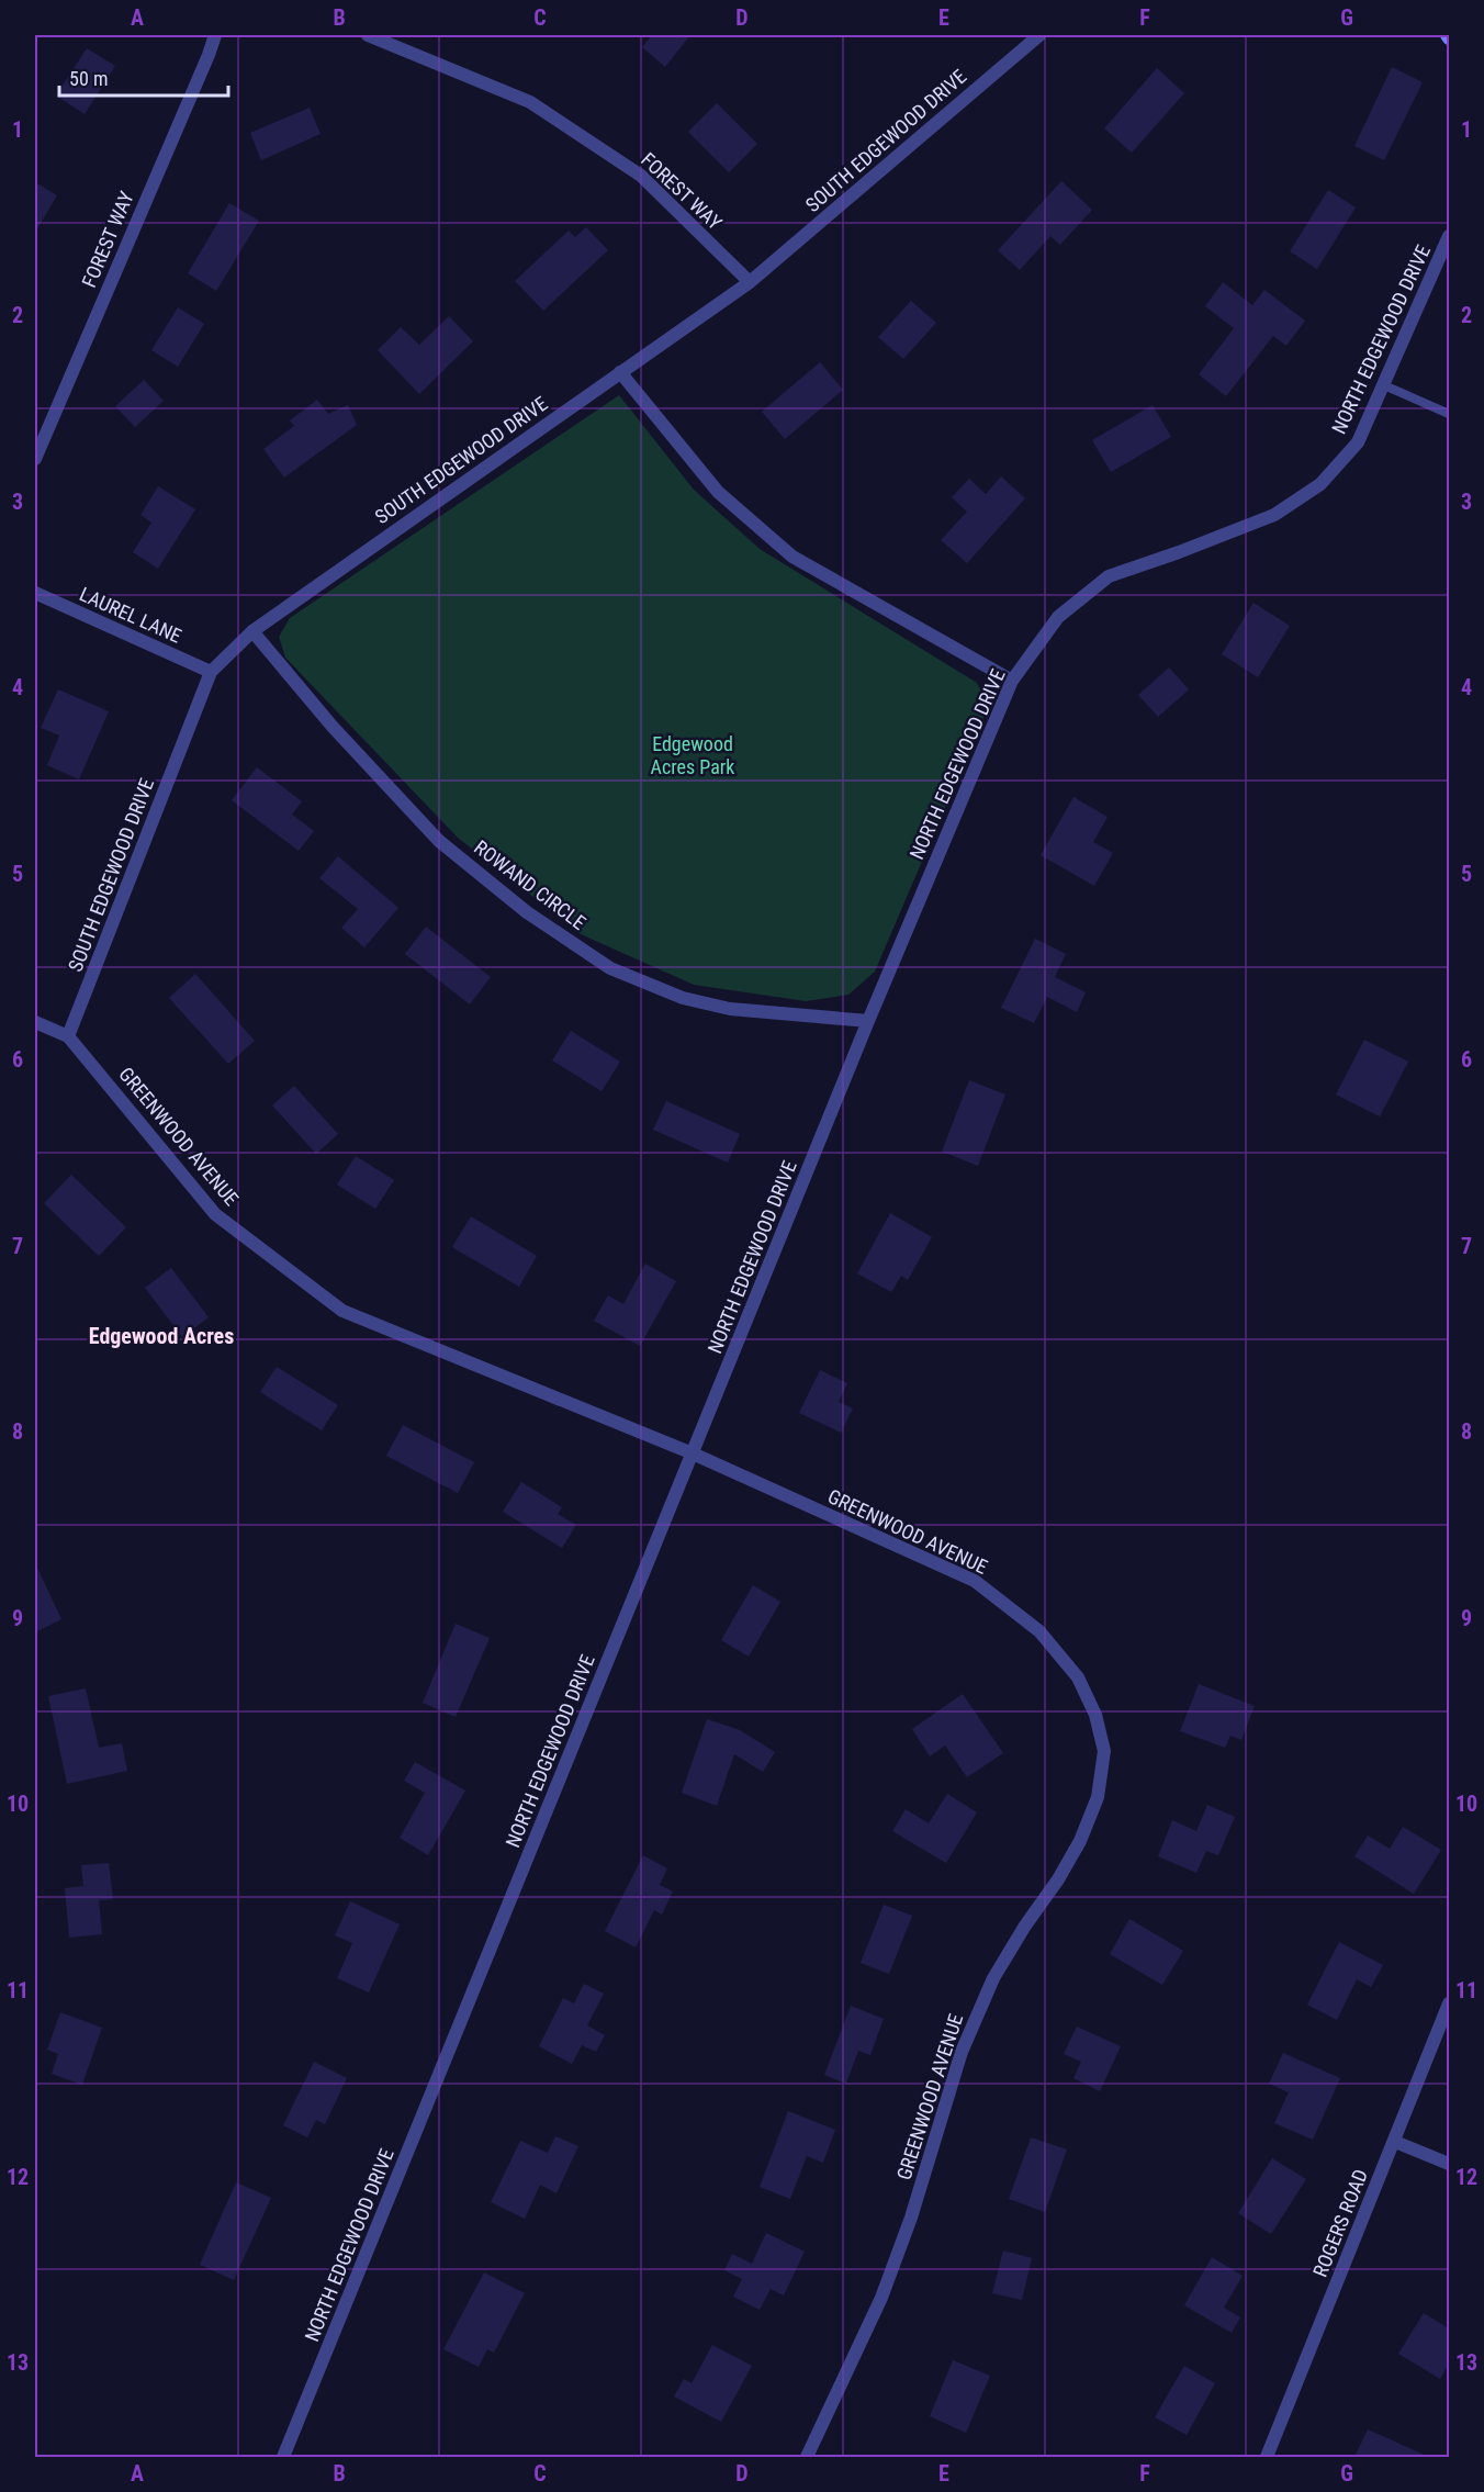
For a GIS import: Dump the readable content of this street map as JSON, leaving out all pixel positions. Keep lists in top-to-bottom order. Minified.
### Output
{"streets":{"street":["SOUTH EDGEWOOD DRIVE","FOREST WAY","NORTH EDGEWOOD DRIVE","LAUREL LANE","ROWAND CIRCLE","GREENWOOD AVENUE","ROGERS ROAD"]},"crossings":[["SOUTH EDGEWOOD DRIVE","FOREST WAY"],["SOUTH EDGEWOOD DRIVE","LAUREL LANE"],["SOUTH EDGEWOOD DRIVE","ROWAND CIRCLE"],["SOUTH EDGEWOOD DRIVE","GREENWOOD AVENUE"],["NORTH EDGEWOOD DRIVE","ROWAND CIRCLE"],["NORTH EDGEWOOD DRIVE","GREENWOOD AVENUE"]],"districts":["Edgewood Acres"],"parks":["Edgewood Acres Park"],"scale_bar":"50 m","grid":{"columns":["A","B","C","D","E","F","G"],"rows":["1","2","3","4","5","6","7","8","9","10","11","12","13"]}}
